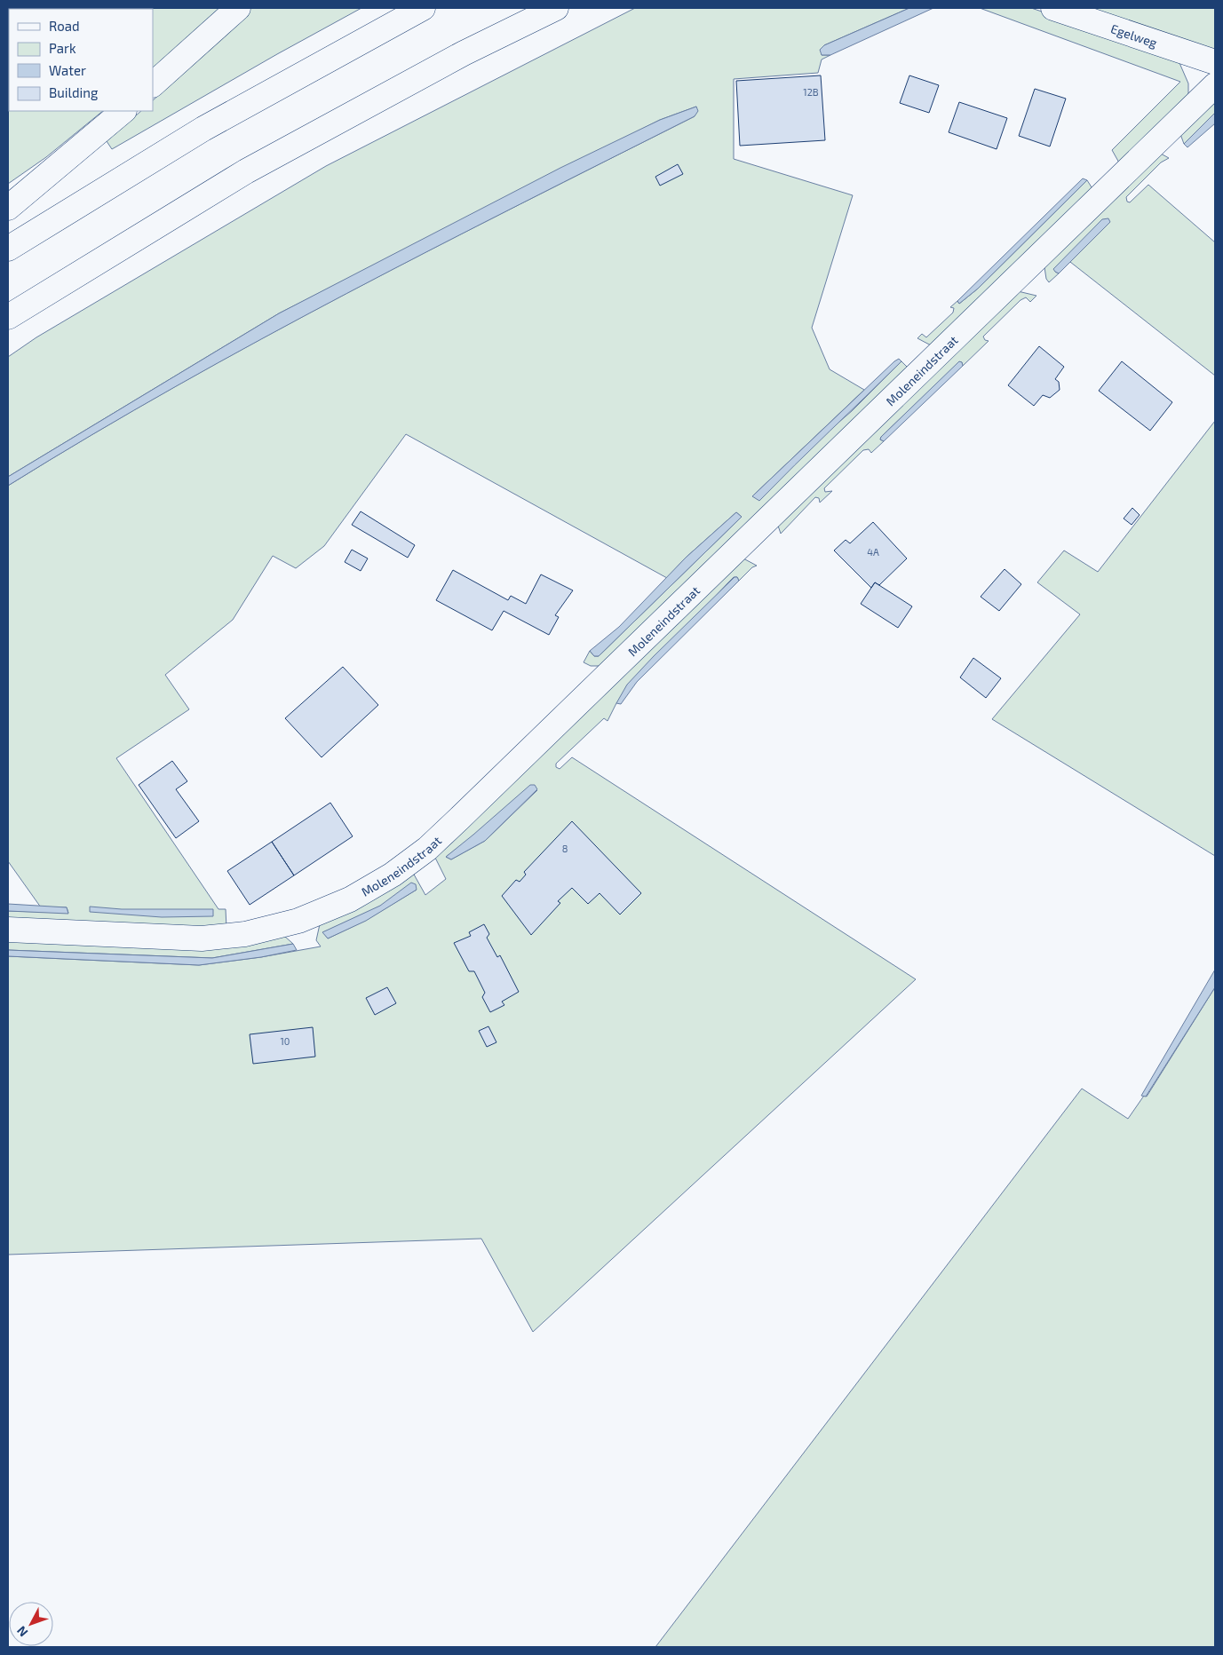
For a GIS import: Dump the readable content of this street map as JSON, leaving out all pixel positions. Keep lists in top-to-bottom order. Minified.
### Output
{"streets":{"main road":["Egelweg","Moleneindstraat"]},"house_numbers":["12B","4A","8","10"],"legend":["Road","Park","Water","Building"],"north":"bottom left"}
